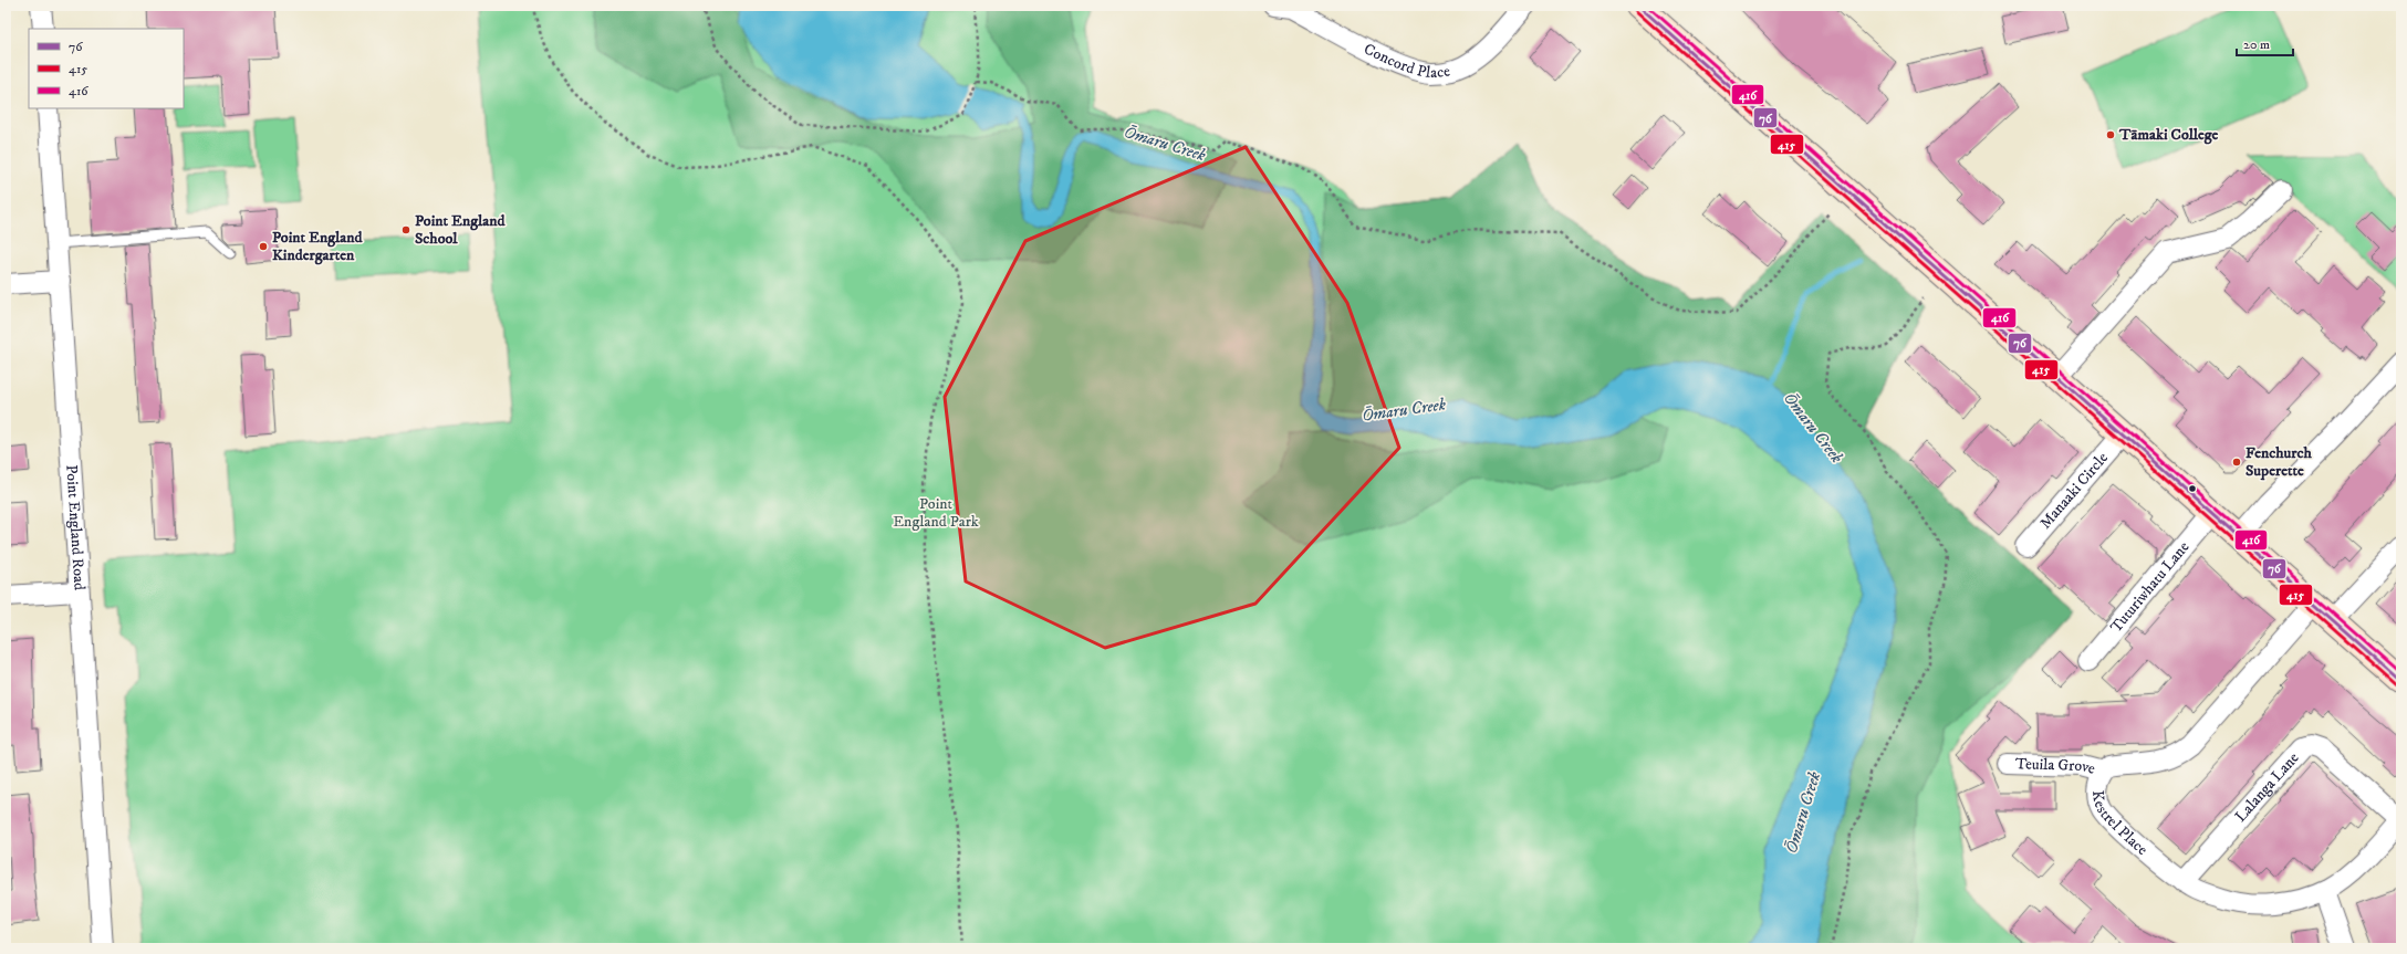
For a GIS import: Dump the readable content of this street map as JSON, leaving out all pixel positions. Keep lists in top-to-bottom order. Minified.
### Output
{"streets":{"street":["Concord Place","Manaaki Circle","Point England Road","Tuturiwhatu Lane","Teuila Grove","Lalanga Lane","Kestrel Place"]},"crossings":[["Teuila Grove","Kestrel Place"],["Lalanga Lane","Kestrel Place"]],"water":["Ōmaru Creek"],"parks":["Point England Park"],"places":["Tāmaki College","Point England School","Point England Kindergarten","Fenchurch Superette"],"lines":["transit line 76","transit line 416","transit line 415"],"legend":["76","415","416"],"scale_bar":"20 m"}
